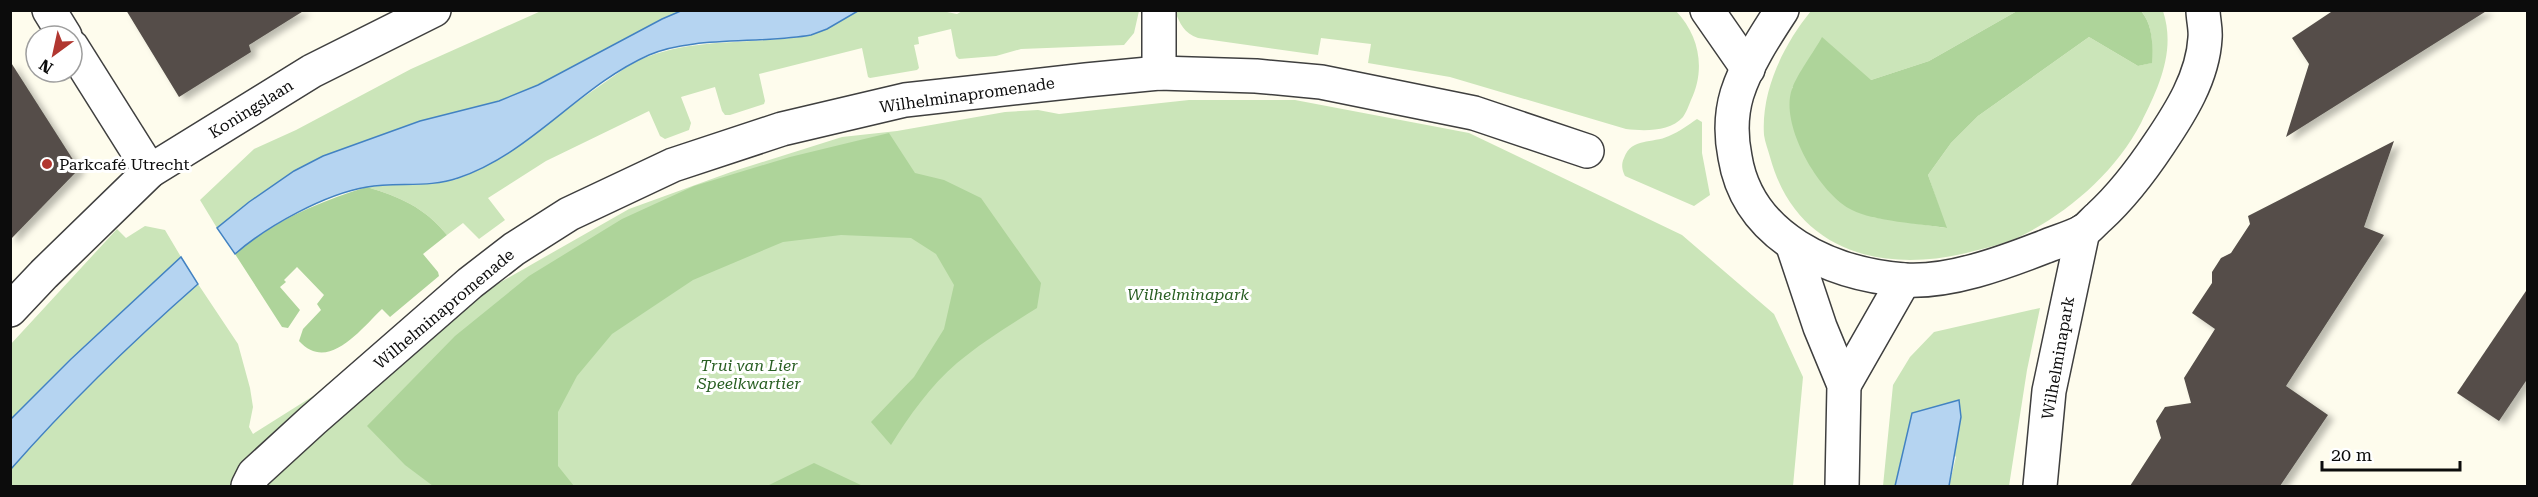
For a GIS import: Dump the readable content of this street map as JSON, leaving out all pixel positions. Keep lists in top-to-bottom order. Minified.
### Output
{"streets":{"street":["Wilhelminapromenade","Koningslaan","Wilhelminapark"]},"parks":["Wilhelminapark","Trui van Lier Speelkwartier"],"places":["Parkcafé Utrecht"],"scale_bar":"20 m","north":"bottom left"}
